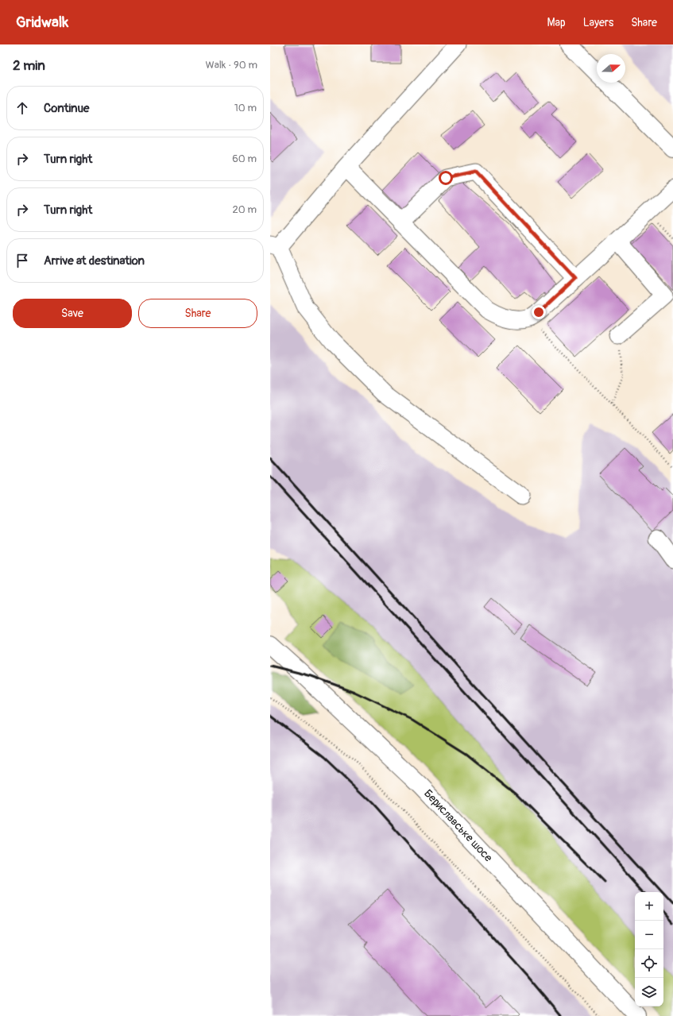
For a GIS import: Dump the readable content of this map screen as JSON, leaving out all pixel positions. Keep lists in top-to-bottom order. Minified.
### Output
{"streets":{"main road":["Бериславське шосе"]},"north":"right","page":{"header":"Gridwalk","nav":["Map","Layers","Share"],"heading":["2 min","Walk · 90 m"],"list":[["Continue","10 m"],["Turn right","60 m"],["Turn right","20 m"],"Arrive at destination"],"buttons":["Save","Share"],"map_buttons":["+","−"]}}
